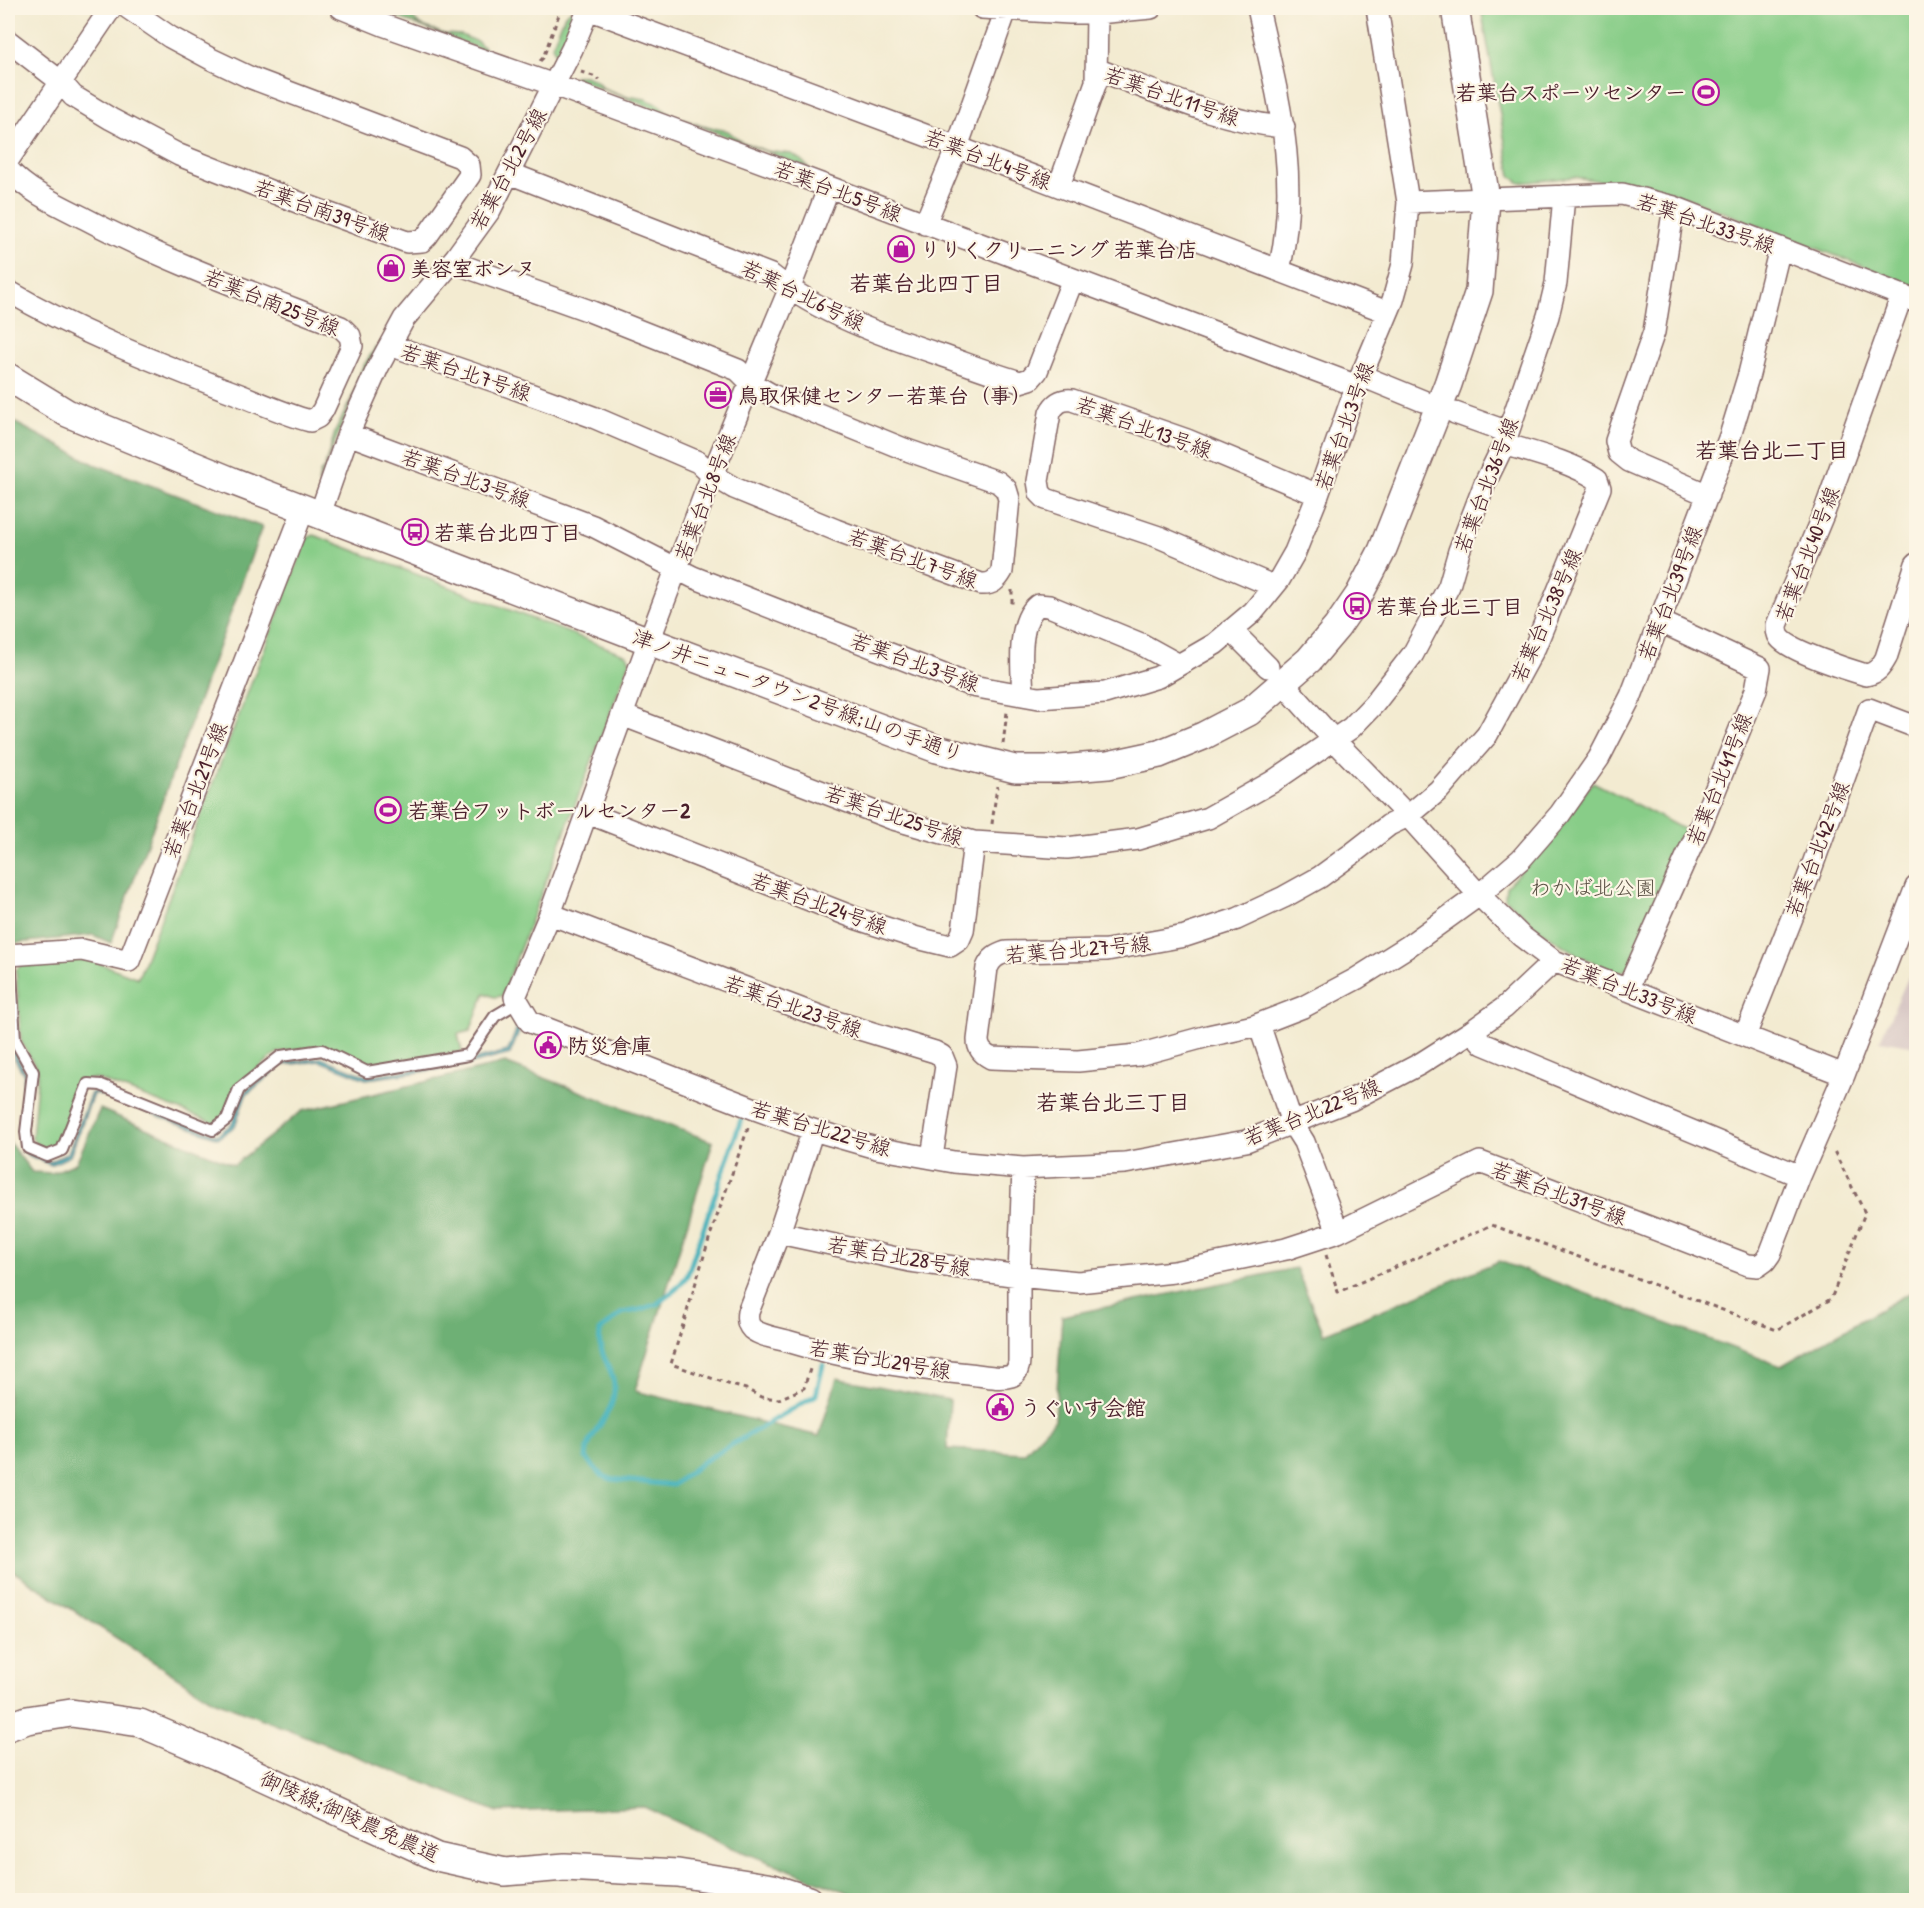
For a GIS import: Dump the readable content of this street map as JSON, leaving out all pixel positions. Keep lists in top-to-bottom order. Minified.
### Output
{"streets":{"street":["若葉台北11号線","若葉台北4号線","若葉台北2号線","若葉台北5号線","若葉台南39号線","若葉台北33号線","若葉台北6号線","若葉台南25号線","若葉台北7号線","若葉台北3号線","若葉台北13号線","若葉台北36号線","若葉台北8号線","若葉台北40号線","若葉台北39号線","若葉台北38号線","津ノ井ニュータウン2号線;山の手通り","若葉台北41号線","若葉台北21号線","若葉台北25号線","若葉台北42号線","若葉台北24号線","若葉台北27号線","若葉台北23号線","若葉台北22号線","若葉台北31号線","若葉台北28号線","若葉台北29号線","御陵線;御陵農免農道"]},"crossings":[["若葉台北4号線","若葉台北2号線"],["若葉台北4号線","若葉台北3号線"],["若葉台北2号線","若葉台北5号線"],["若葉台北2号線","若葉台北6号線"],["若葉台北2号線","若葉台北7号線"],["若葉台北2号線","若葉台北3号線"],["若葉台北2号線","津ノ井ニュータウン2号線;山の手通り"],["若葉台北2号線","若葉台北21号線"],["若葉台北5号線","若葉台北6号線"],["若葉台北5号線","若葉台北3号線"],["若葉台北5号線","若葉台北8号線"],["若葉台北33号線","若葉台北3号線"],["若葉台北33号線","若葉台北36号線"],["若葉台北33号線","若葉台北40号線"],["若葉台北33号線","若葉台北39号線"],["若葉台北33号線","若葉台北38号線"],["若葉台北33号線","津ノ井ニュータウン2号線;山の手通り"],["若葉台北33号線","若葉台北41号線"],["若葉台北33号線","若葉台北25号線"],["若葉台北33号線","若葉台北42号線"],["若葉台北33号線","若葉台北27号線"],["若葉台北33号線","若葉台北22号線"],["若葉台北33号線","若葉台北31号線"],["若葉台北6号線","若葉台北8号線"],["若葉台北7号線","若葉台北8号線"],["若葉台北3号線","若葉台北13号線"],["若葉台北3号線","若葉台北8号線"],["若葉台北36号線","若葉台北38号線"],["若葉台北36号線","若葉台北25号線"],["若葉台北8号線","津ノ井ニュータウン2号線;山の手通り"],["若葉台北39号線","若葉台北41号線"],["若葉台北39号線","若葉台北27号線"],["若葉台北38号線","若葉台北27号線"],["津ノ井ニュータウン2号線;山の手通り","若葉台北21号線"],["若葉台北25号線","若葉台北24号線"],["若葉台北23号線","若葉台北22号線"],["若葉台北22号線","若葉台北29号線"],["若葉台北31号線","若葉台北28号線"],["若葉台北31号線","若葉台北29号線"],["若葉台北28号線","若葉台北29号線"]],"districts":["若葉台北四丁目","若葉台北二丁目","若葉台北三丁目"],"parks":["わかば北公園"],"places":{"sports":["若葉台スポーツセンター","若葉台フットボールセンター2"],"shop":["りりくクリーニング 若葉台店","美容室ボンヌ"],"office":["鳥取保健センター若葉台（事）"],"bus stop":["若葉台北四丁目","若葉台北三丁目"],"public building":["防災倉庫","うぐいす会館"]}}
